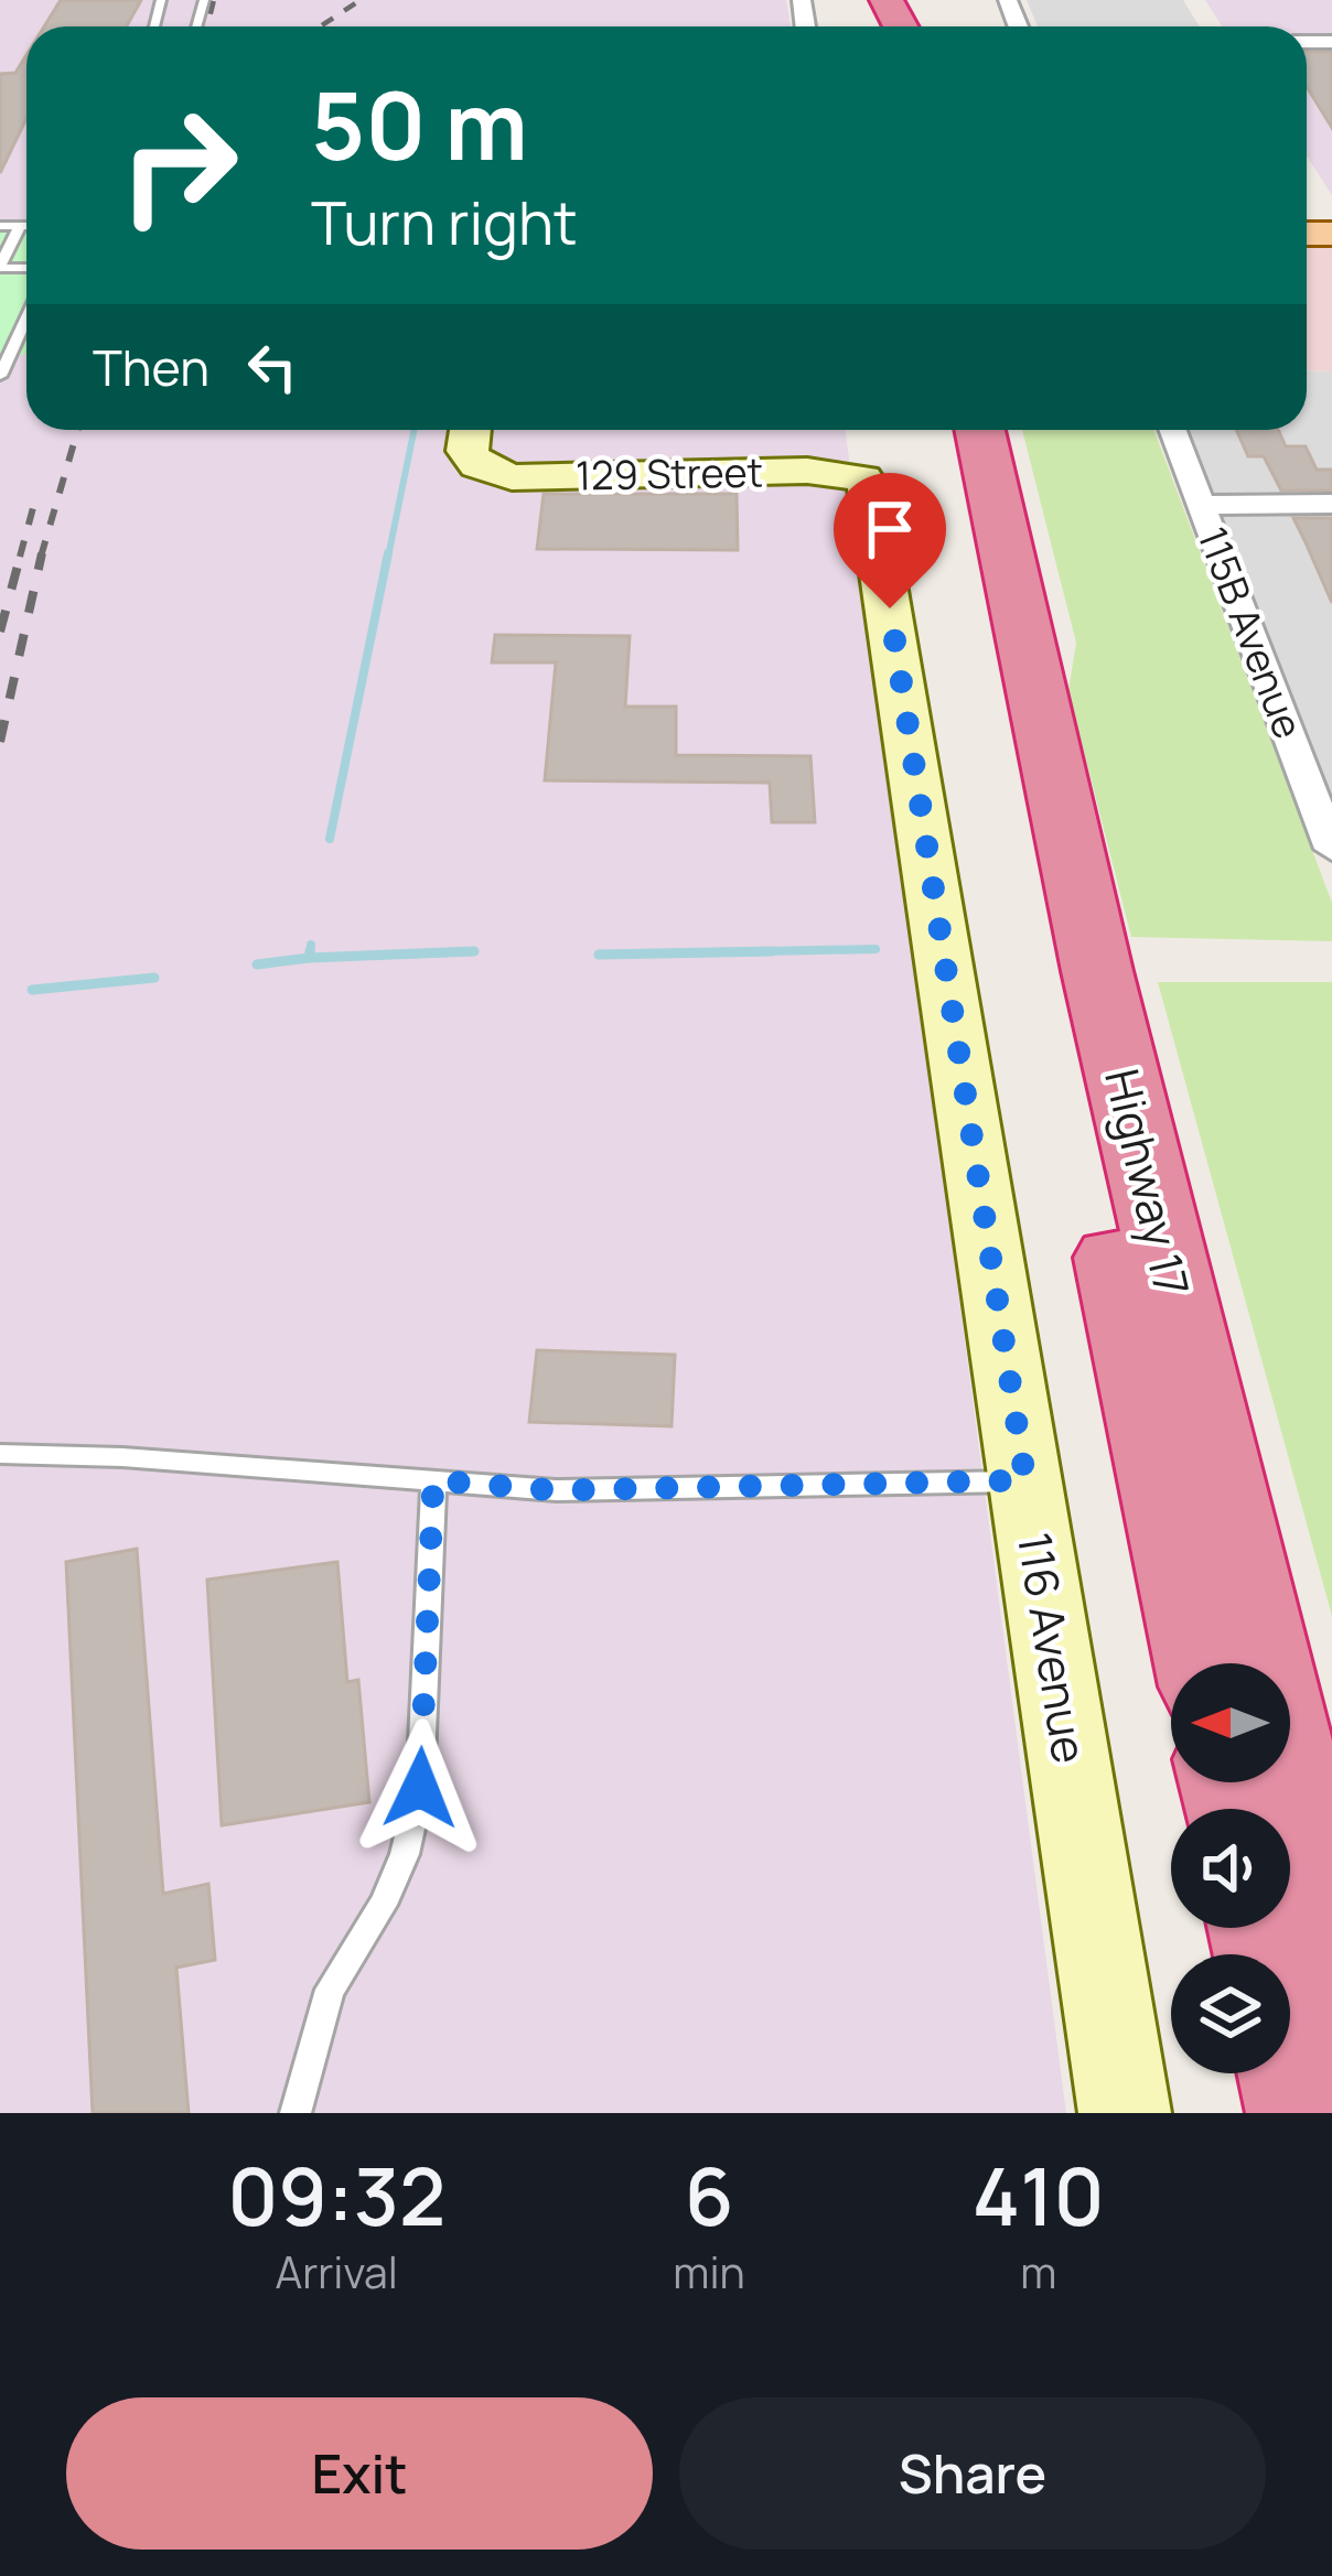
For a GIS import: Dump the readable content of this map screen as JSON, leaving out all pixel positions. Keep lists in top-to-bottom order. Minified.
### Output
{"streets":{"highway":["Highway 17"],"street":["129 Street","115B Avenue","116 Avenue"]},"crossings":[["129 Street","116 Avenue"]],"north":"left","page":{"turn":["50 m","Turn right"],"then":"Then","eta":["09:32","Arrival","6","min","410","m"],"buttons":["Exit","Share"]}}
